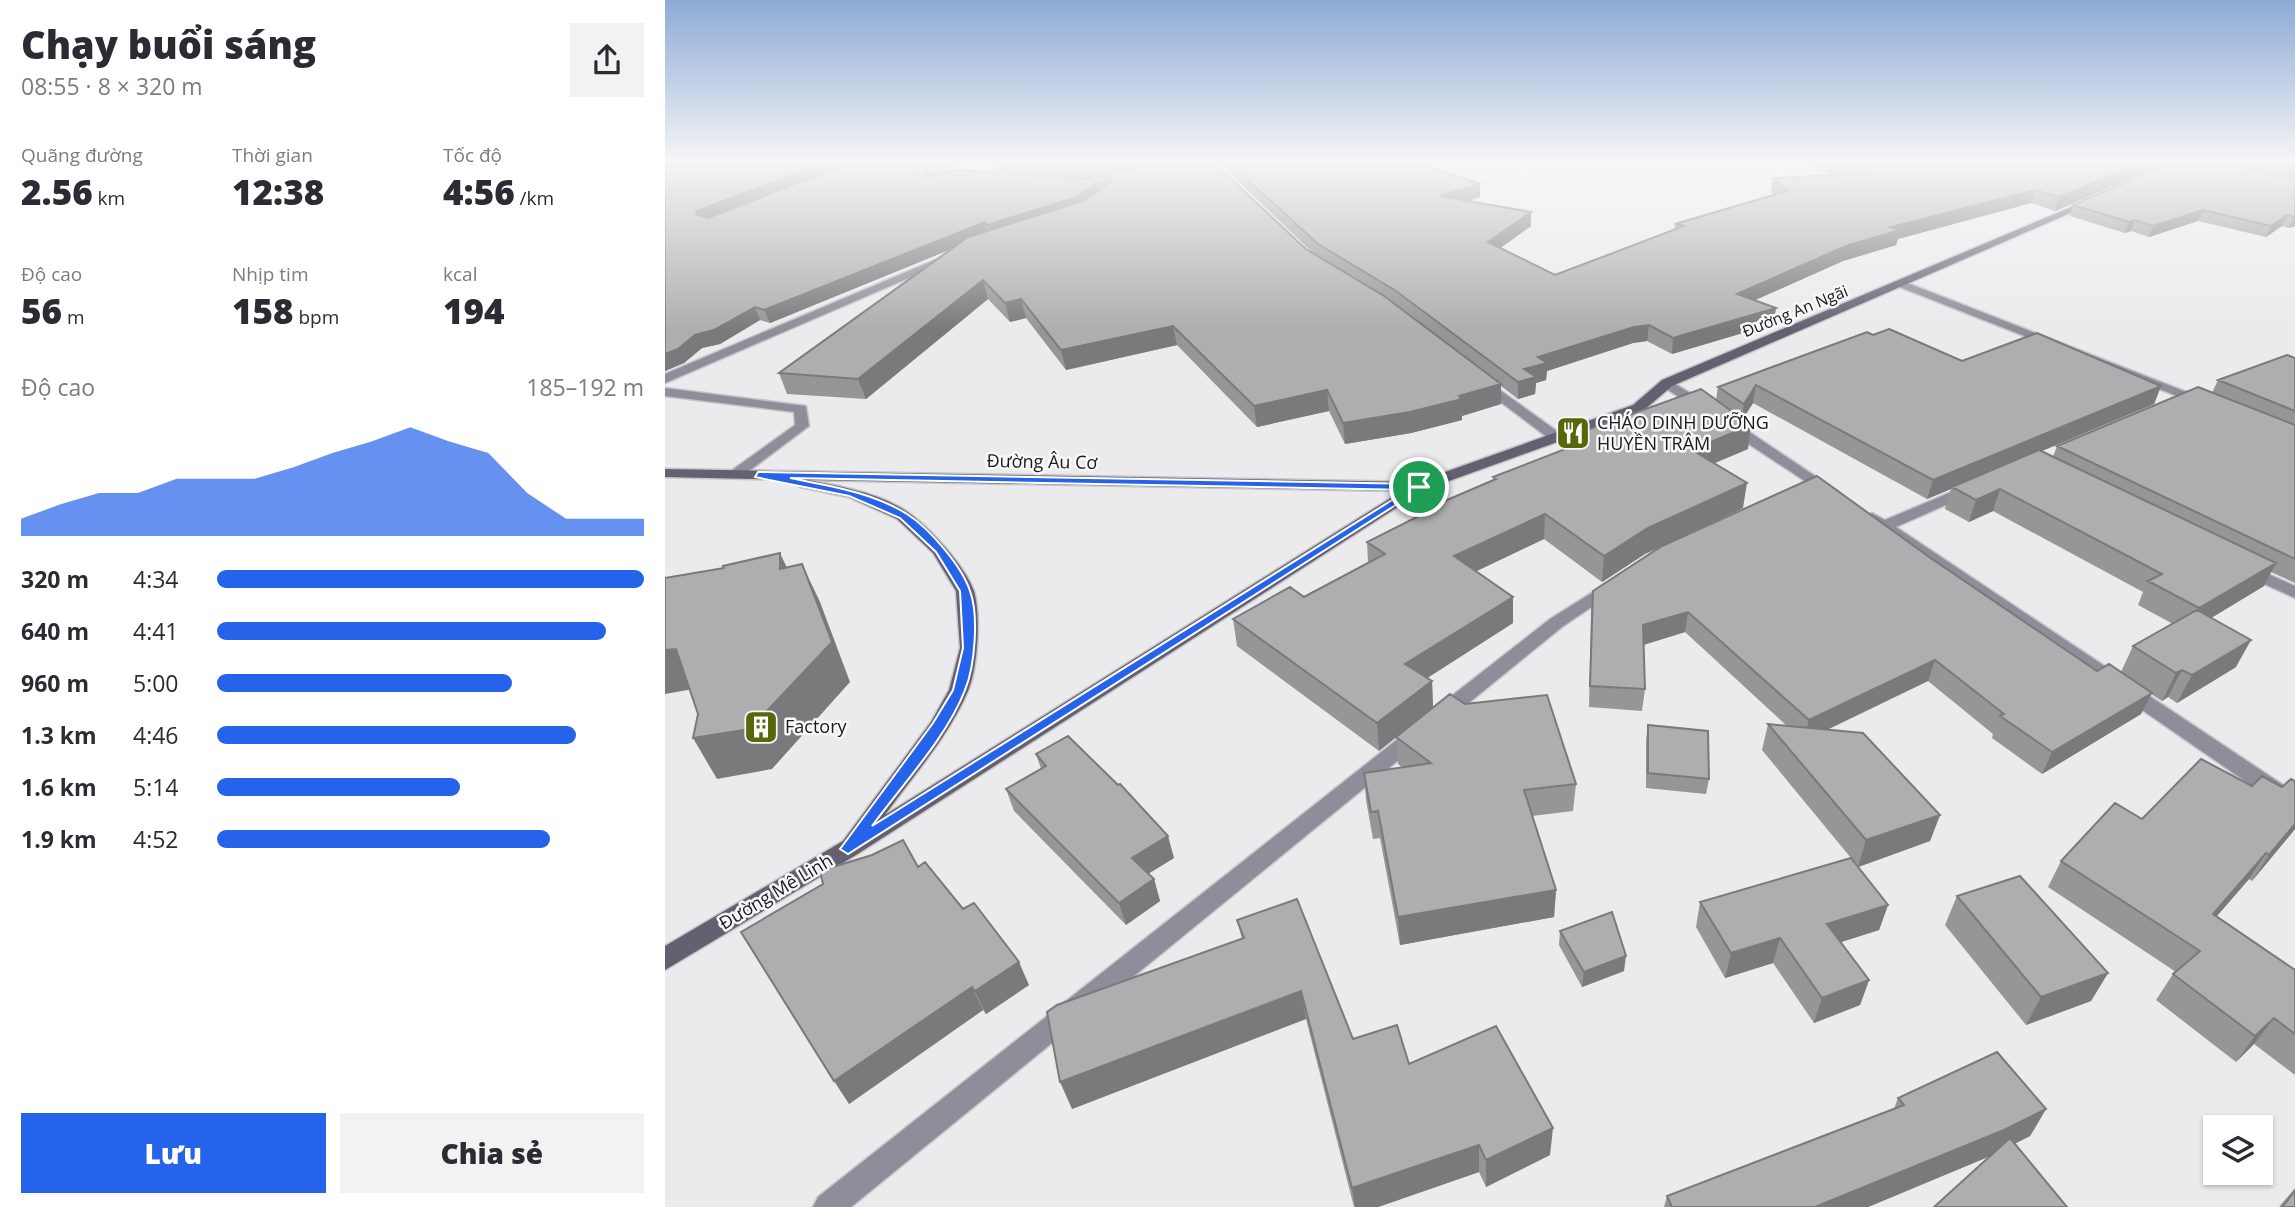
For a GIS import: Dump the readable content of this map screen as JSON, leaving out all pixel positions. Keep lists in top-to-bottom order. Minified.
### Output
{"streets":{"main road":["Đường An Ngãi","Đường Âu Cơ","Đường Mê Linh"]},"crossings":[["Đường An Ngãi","Đường Âu Cơ"],["Đường An Ngãi","Đường Mê Linh"],["Đường Âu Cơ","Đường Mê Linh"]],"places":{"restaurant":["CHÁO DINH DƯỠNG HUYỀN TRÂM"],"building":["Factory"]},"page":{"heading":["Chạy buổi sáng","08:55 · 8 × 320 m"],"stats":[["Quãng đường","2.56 km"],["Thời gian","12:38"],["Tốc độ","4:56 /km"],["Độ cao","56 m"],["Nhịp tim","158 bpm"],["kcal","194"]],"chart":["Độ cao","185–192 m"],"list":[{"name":"320 m","note":"4:34"},{"name":"640 m","note":"4:41"},{"name":"960 m","note":"5:00"},{"name":"1.3 km","note":"4:46"},{"name":"1.6 km","note":"5:14"},{"name":"1.9 km","note":"4:52"}],"buttons":["Lưu","Chia sẻ"]}}
